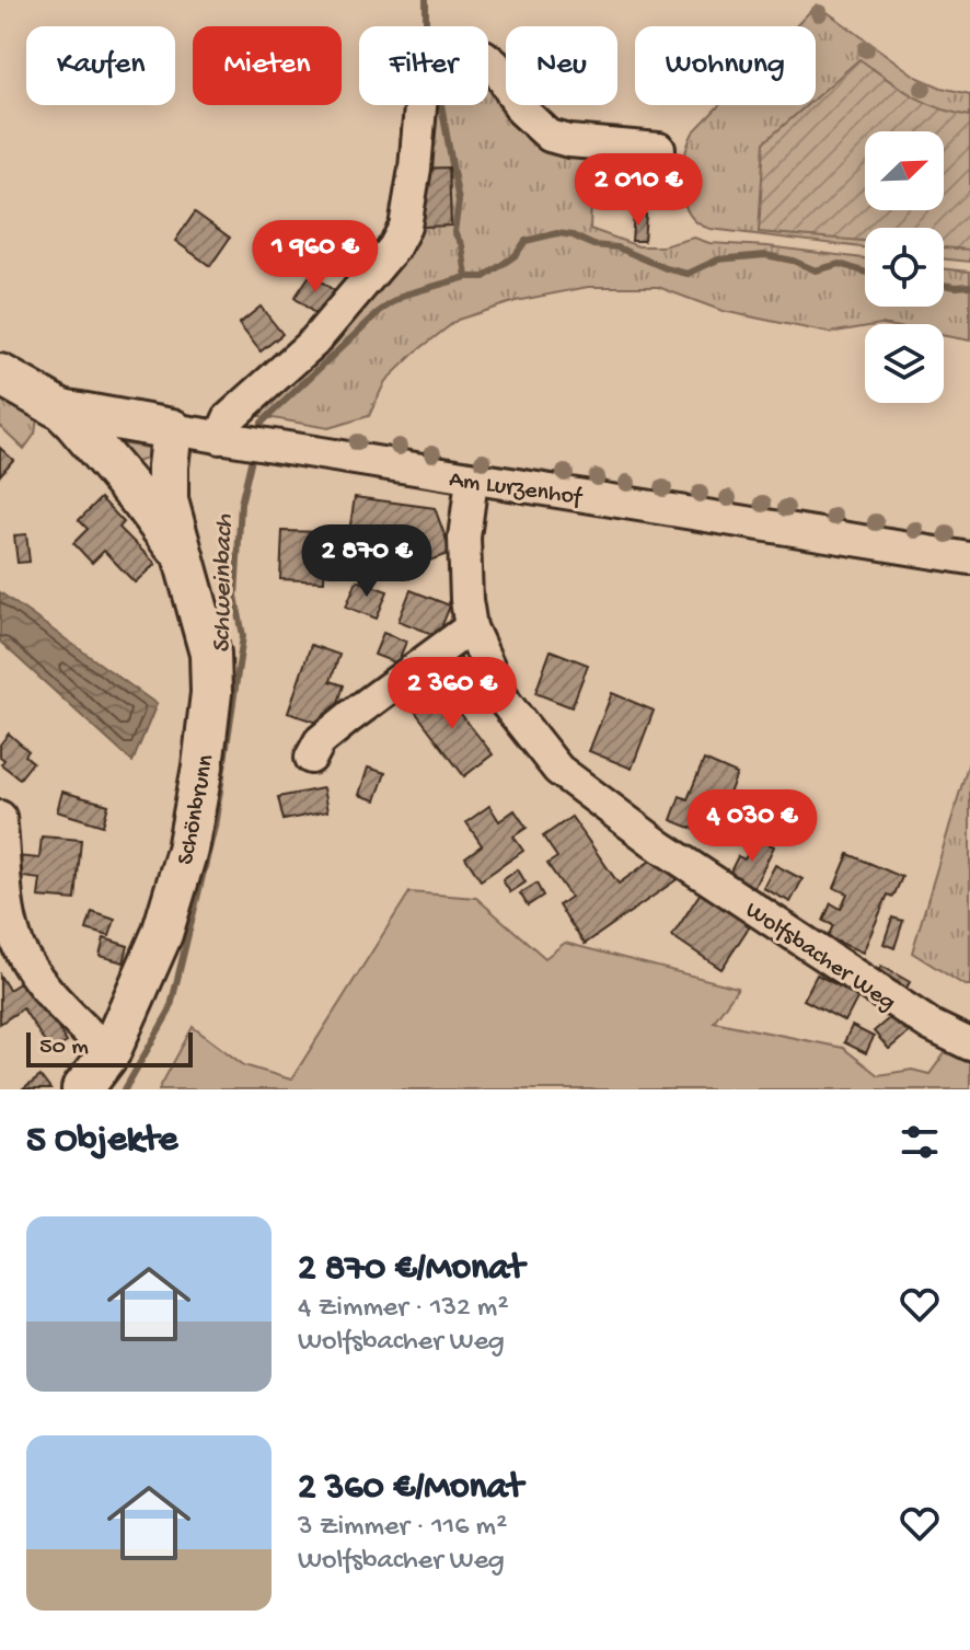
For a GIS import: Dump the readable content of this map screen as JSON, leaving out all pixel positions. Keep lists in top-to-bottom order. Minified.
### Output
{"streets":{"main road":["Am Lurzenhof","Schönbrunn"],"street":["Wolfsbacher Weg"]},"crossings":[["Am Lurzenhof","Schönbrunn"],["Am Lurzenhof","Wolfsbacher Weg"]],"water":["Schweinbach"],"scale_bar":"50 m","north":"top right","page":{"chip":["Kaufen","Mieten","Filter","Neu","Wohnung"],"price":["2 010 €","1 960 €","2 870 €","2 360 €","4 030 €"],"scale":"50 m","heading":"5 Objekte","list":[{"name":"2 870 €/Monat","note":"4 Zimmer · 132 m² · Wolfsbacher Weg"},{"name":"2 360 €/Monat","note":"3 Zimmer · 116 m² · Wolfsbacher Weg"}]}}
